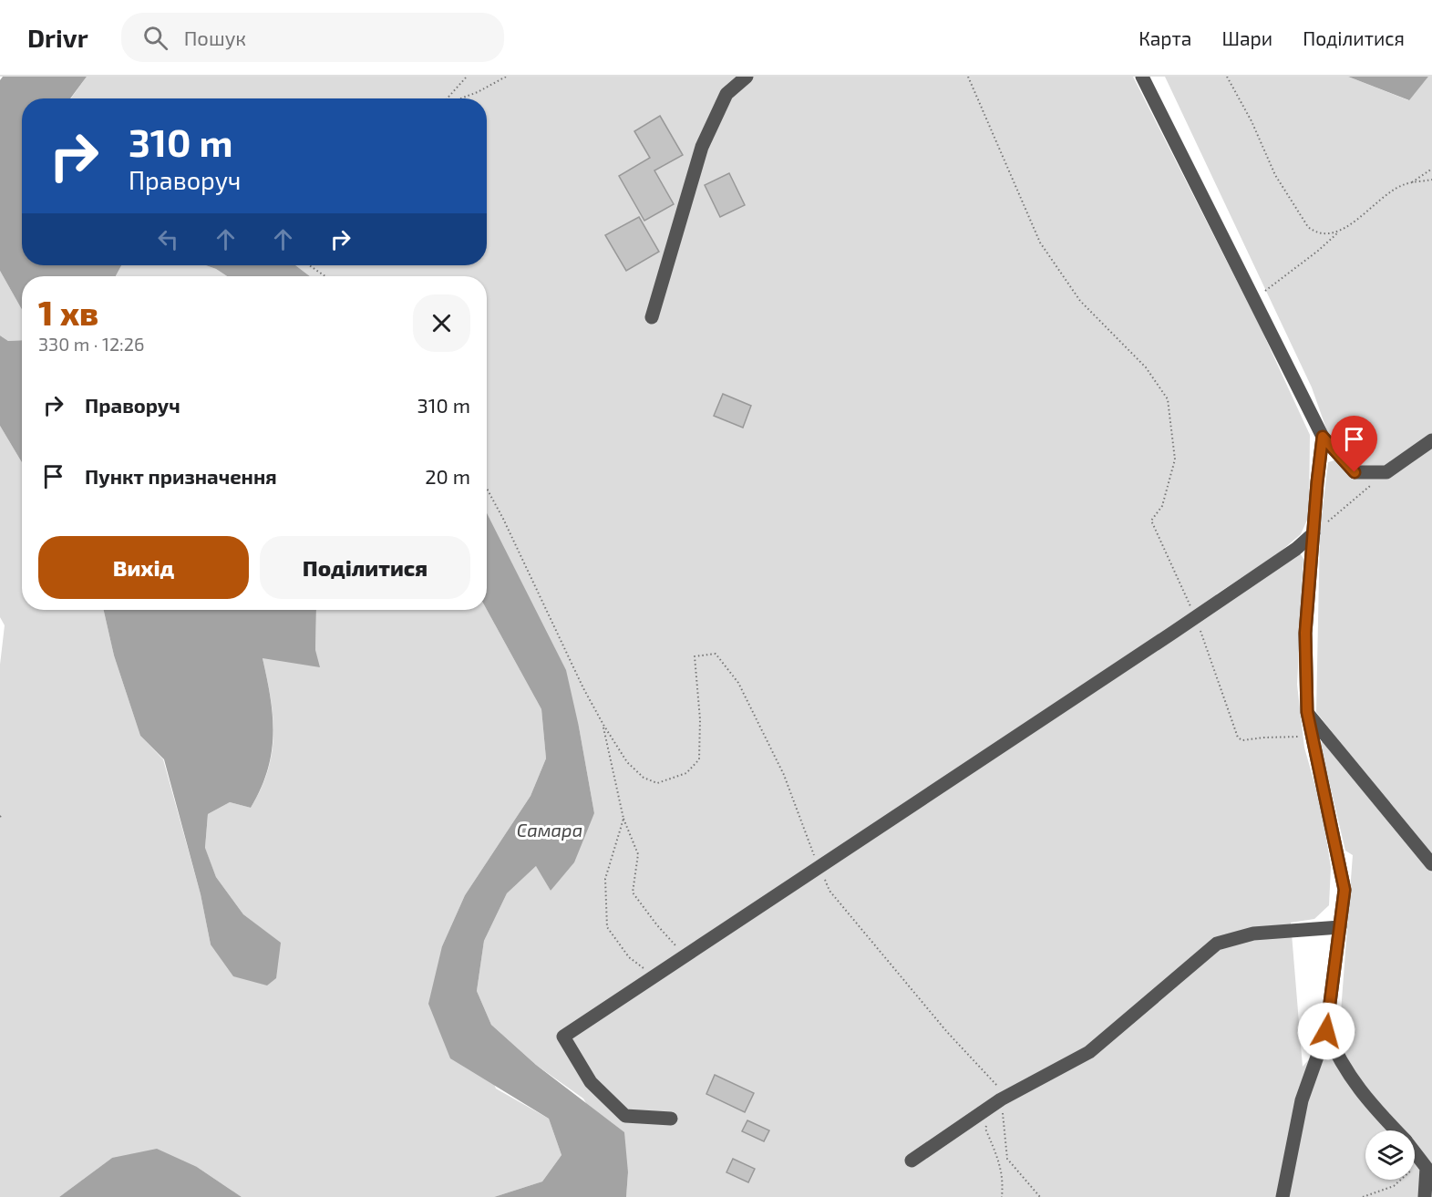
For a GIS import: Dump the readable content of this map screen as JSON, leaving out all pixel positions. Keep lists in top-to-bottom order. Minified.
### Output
{"water":["Самара"],"page":{"header":"Drivr","search":"Пошук","nav":["Карта","Шари","Поділитися"],"turn":["310 m","Праворуч"],"heading":["1 хв","330 m · 12:26"],"list":[{"name":"Праворуч","value":"310 m"},{"name":"Пункт призначення","value":"20 m"}],"buttons":["Вихід","Поділитися"]}}
